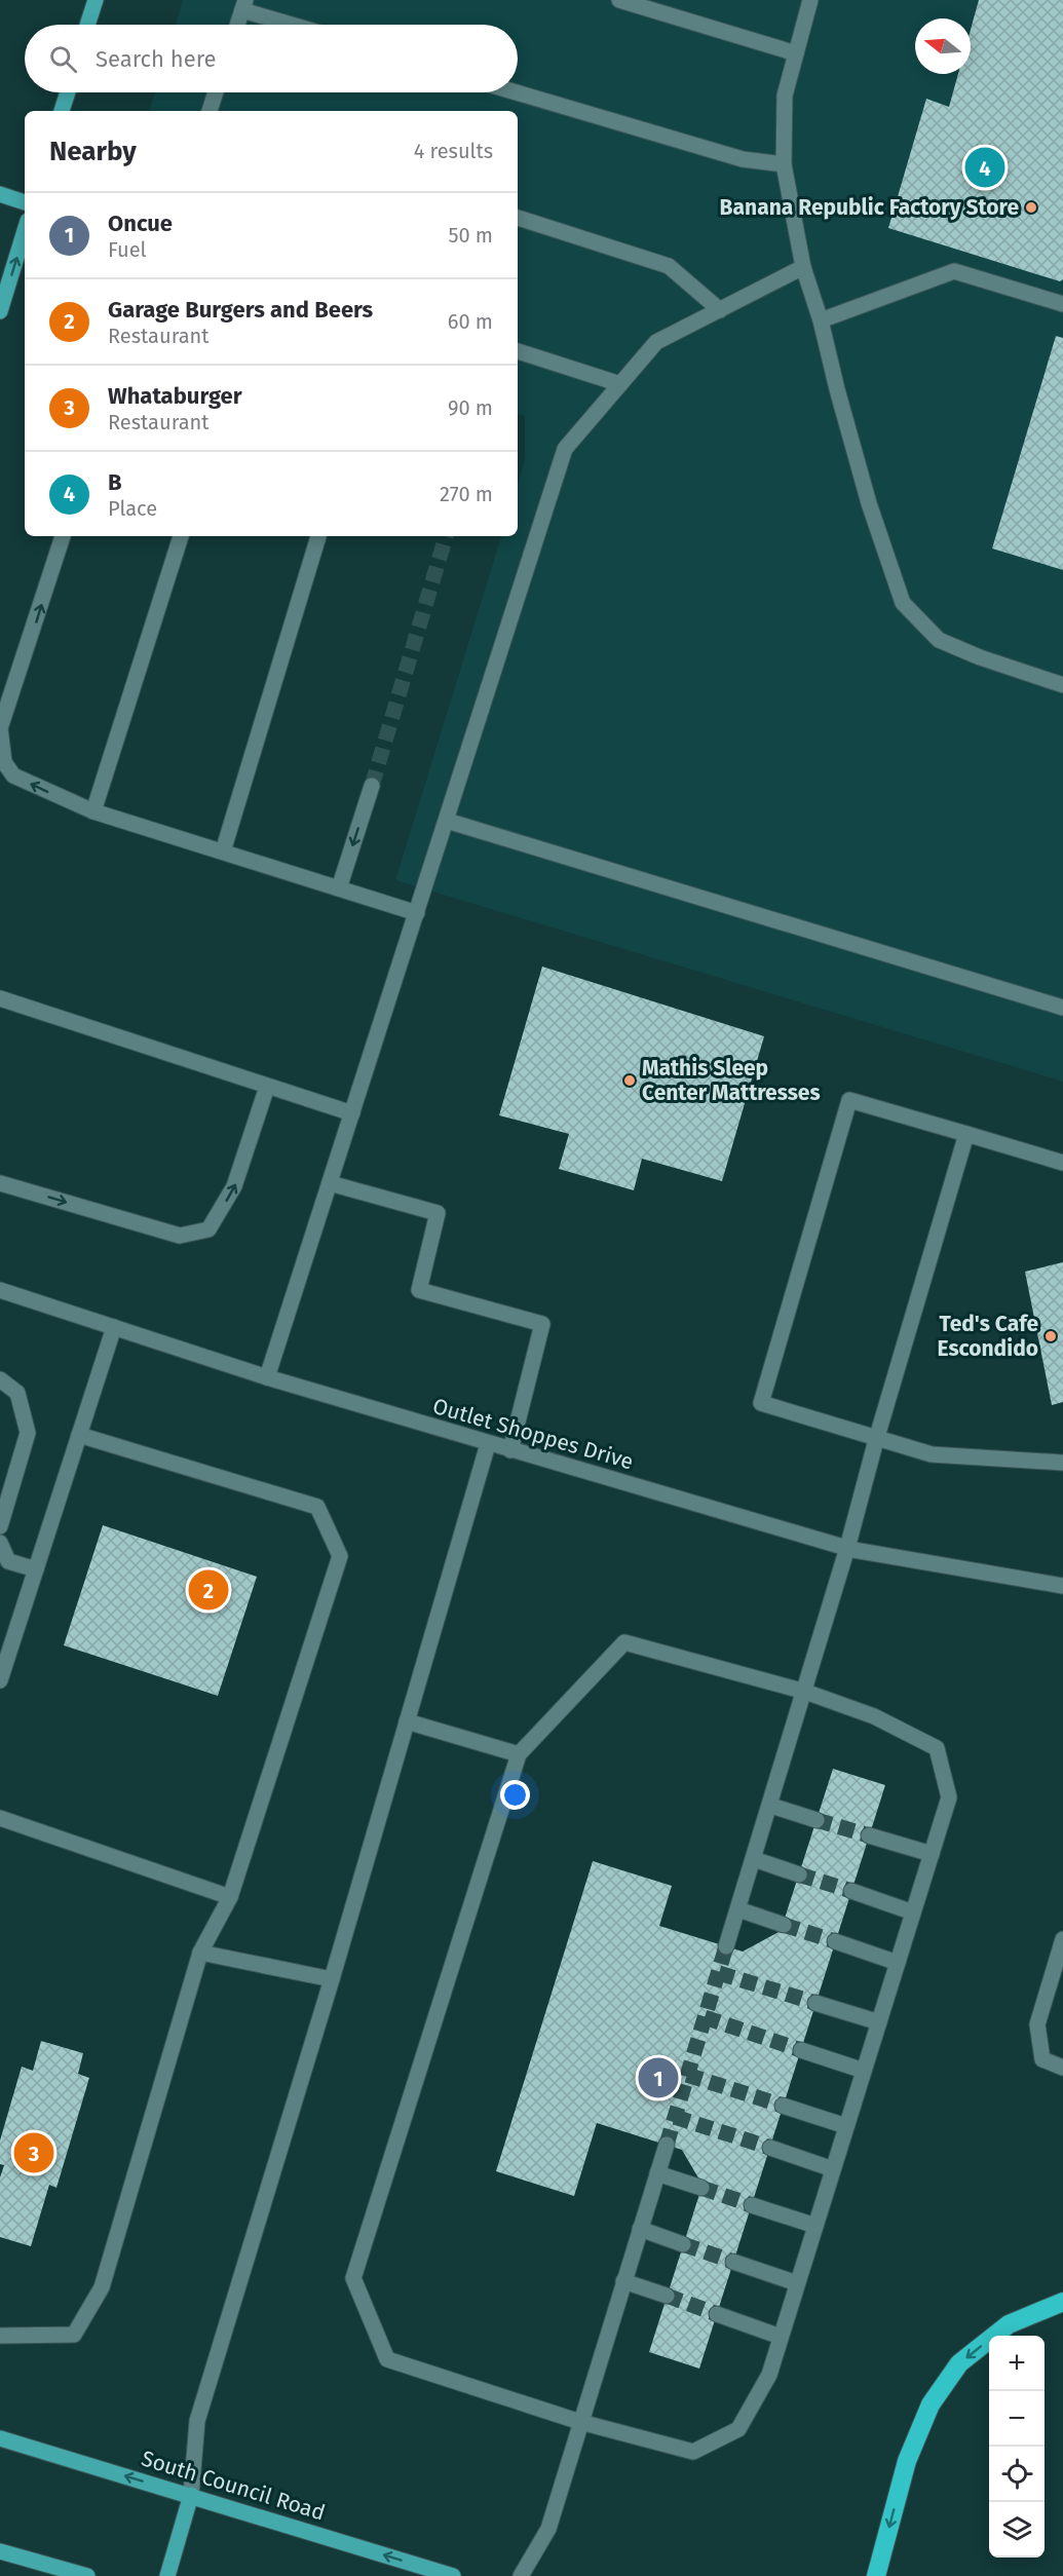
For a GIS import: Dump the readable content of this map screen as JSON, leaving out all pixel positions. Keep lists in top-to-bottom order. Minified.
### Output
{"streets":{"main road":["South Council Road"],"street":["Outlet Shoppes Drive"]},"one_way":["South Council Road"],"places":["Banana Republic Factory Store","Mathis Sleep Center Mattresses","Ted's Cafe Escondido"],"north":"left","page":{"search":"Search here","heading":["Nearby","4 results"],"pins":["4","2","1","3"],"list":[{"mark":"1","name":"Oncue","note":"Fuel","value":"50 m"},{"mark":"2","name":"Garage Burgers and Beers","note":"Restaurant","value":"60 m"},{"mark":"3","name":"Whataburger","note":"Restaurant","value":"90 m"},{"mark":"4","name":"B","note":"Place","value":"270 m"}],"map_buttons":["+","−"]}}
